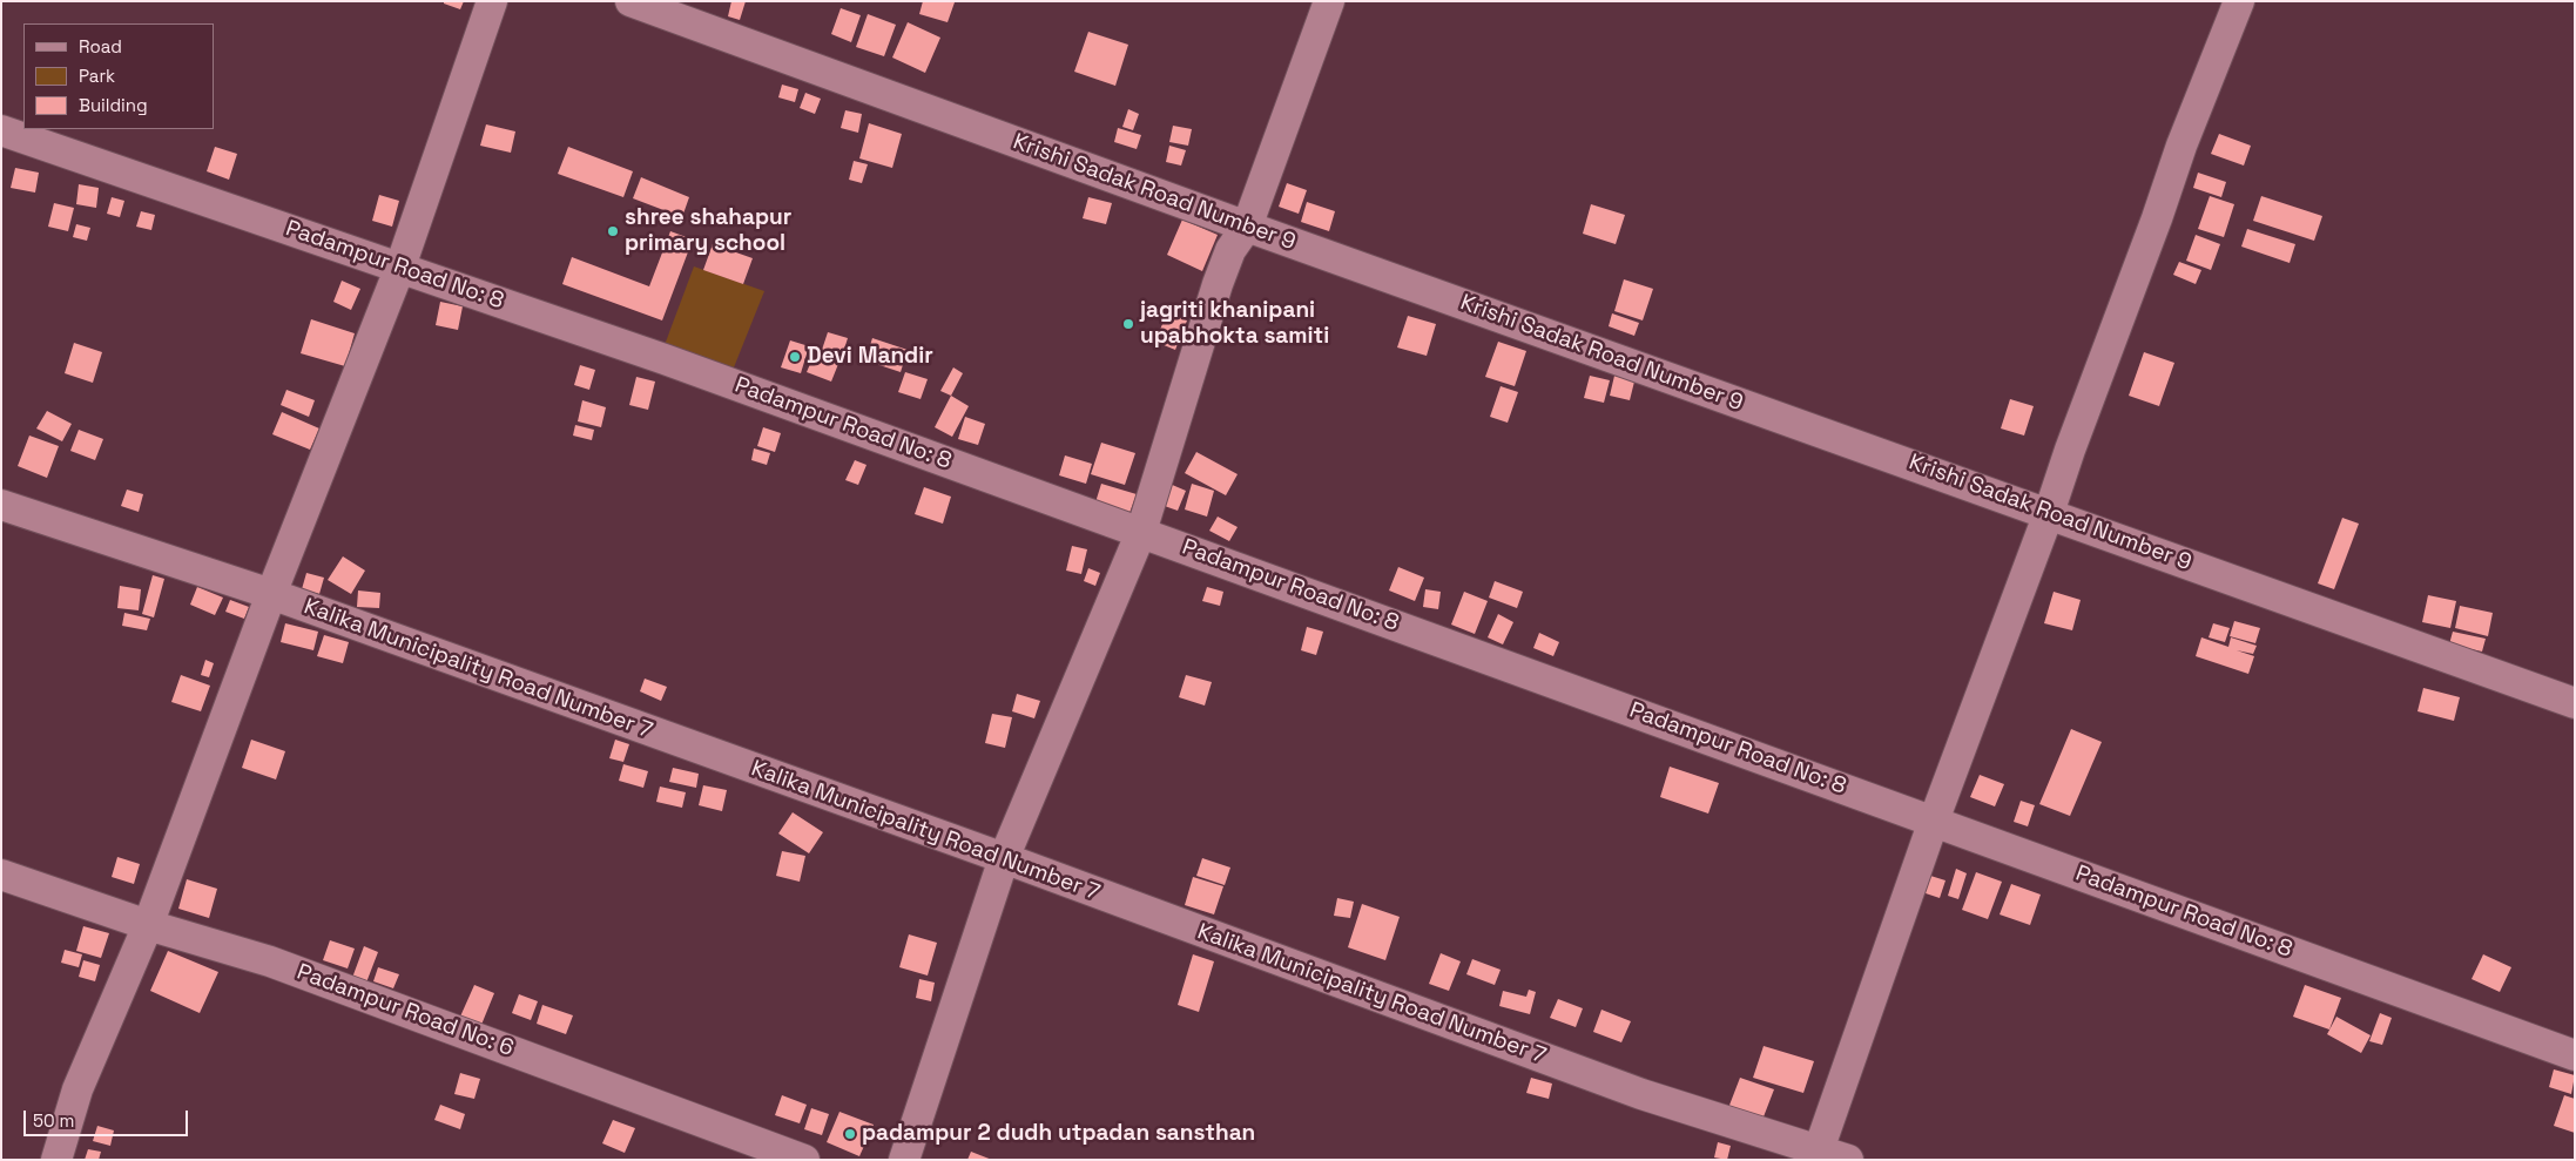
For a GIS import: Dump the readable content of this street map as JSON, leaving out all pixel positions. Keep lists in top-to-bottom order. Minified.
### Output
{"streets":{"street":["Krishi Sadak Road Number 9","Padampur Road No: 8","Kalika Municipality Road Number 7","Padampur Road No: 6"]},"places":["shree shahapur primary school","jagriti khanipani upabhokta samiti","Devi Mandir","padampur 2 dudh utpadan sansthan"],"legend":["Road","Park","Building"],"scale_bar":"50 m"}
